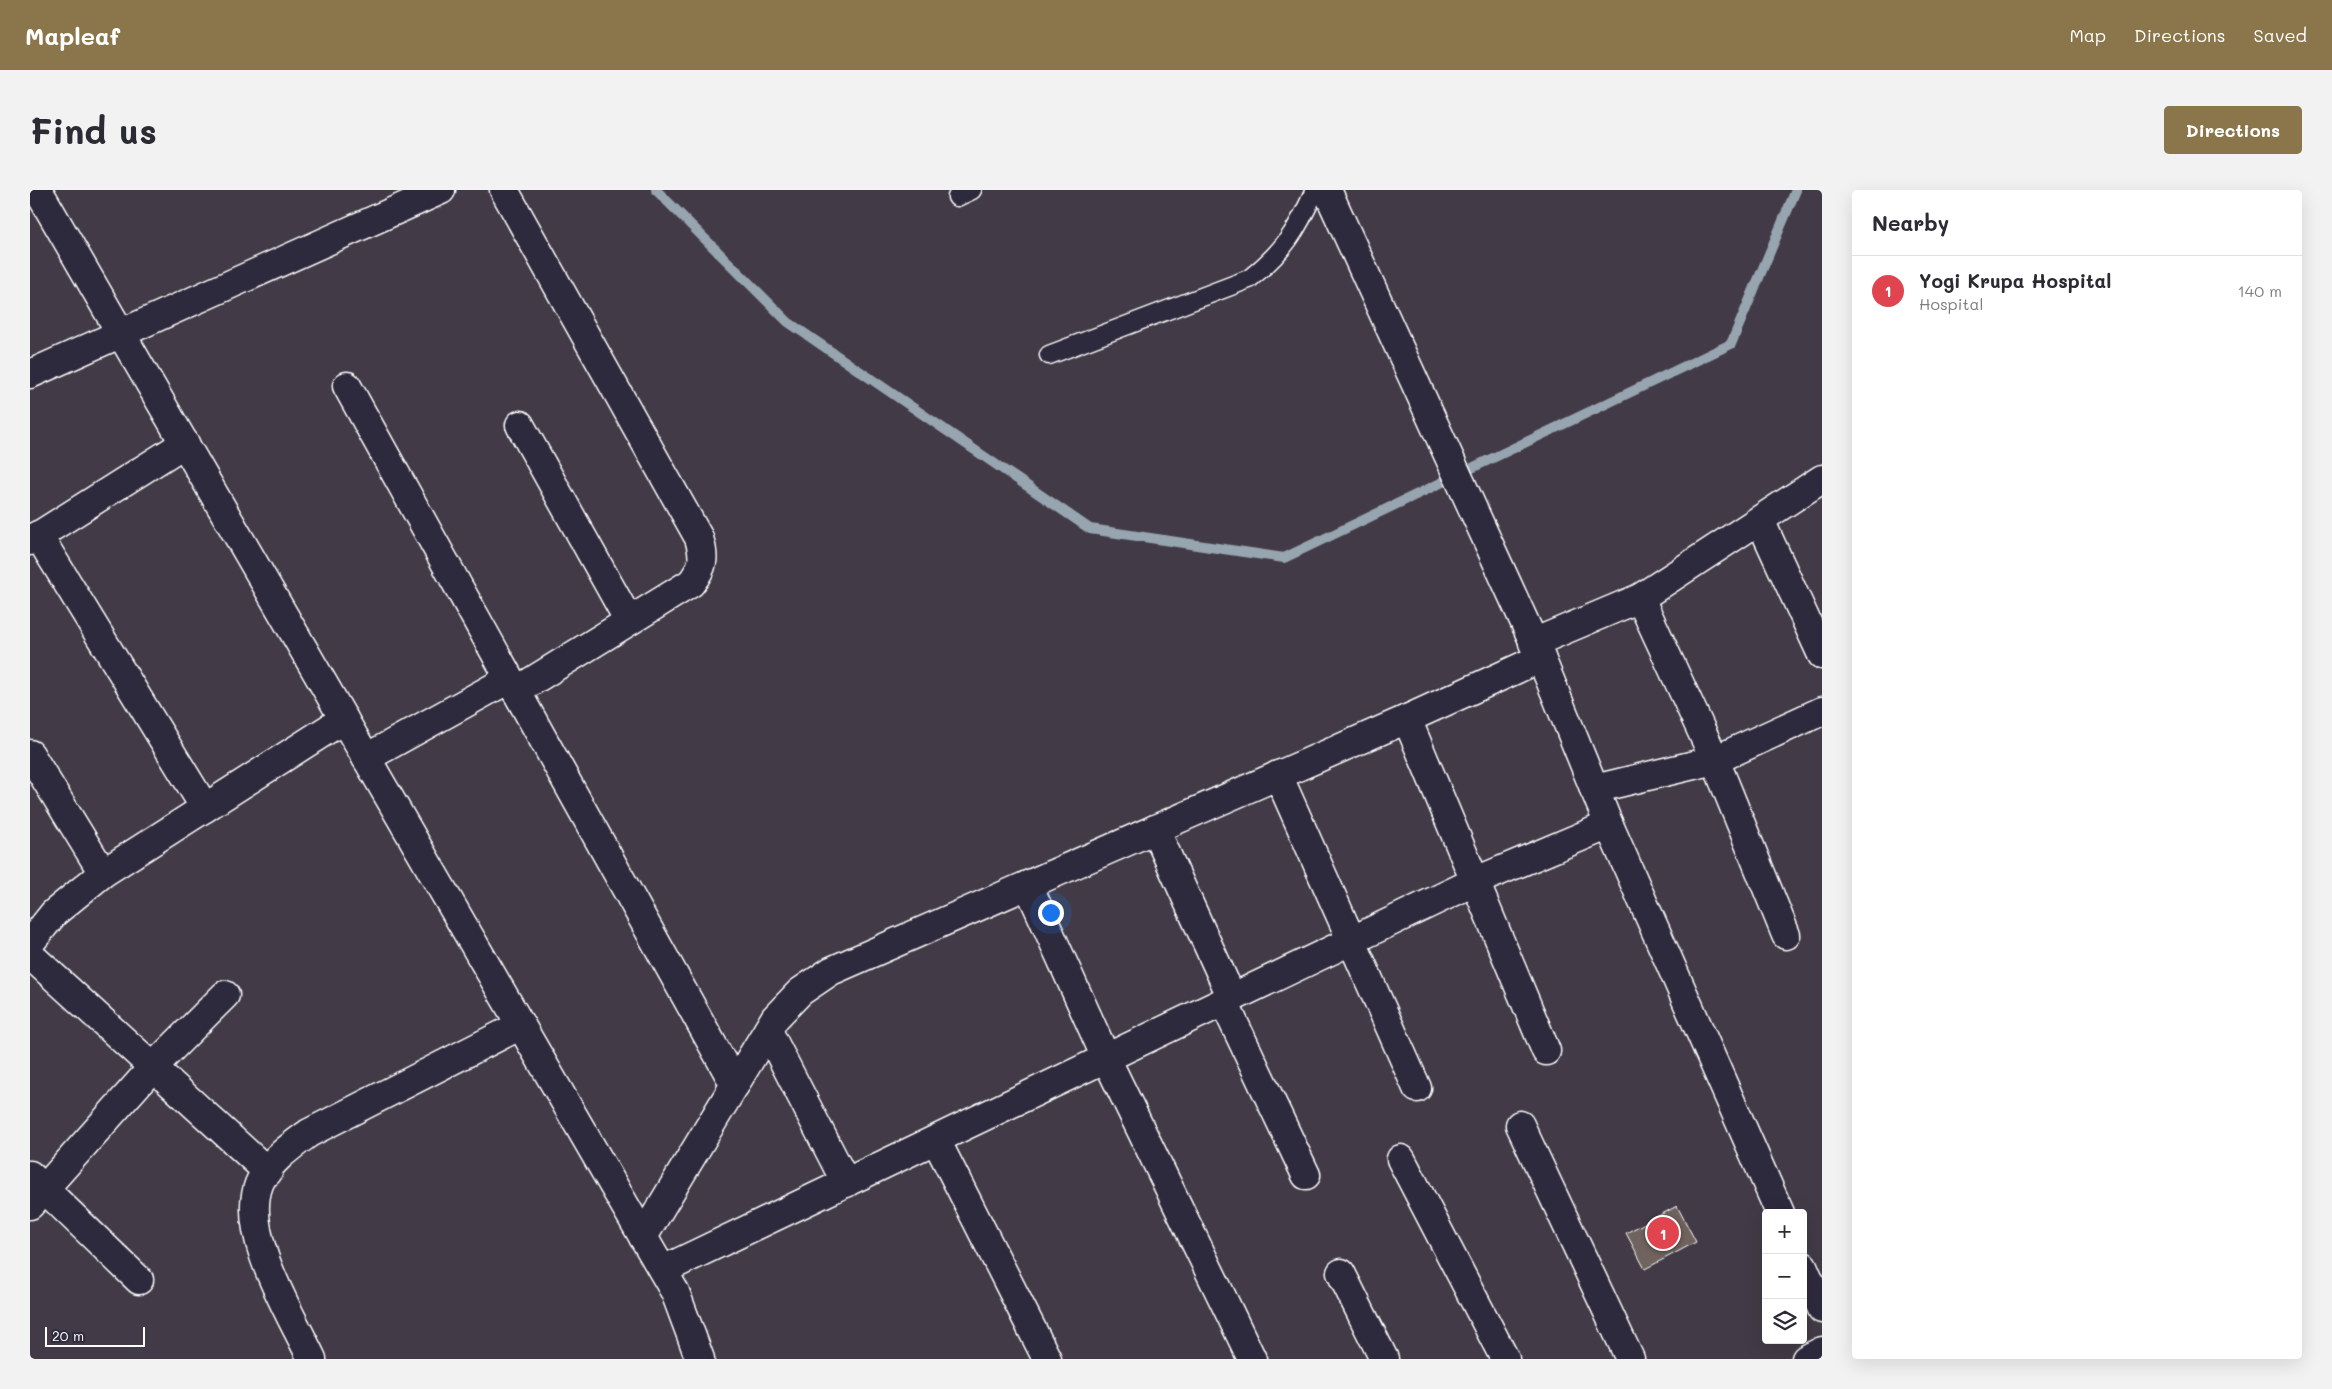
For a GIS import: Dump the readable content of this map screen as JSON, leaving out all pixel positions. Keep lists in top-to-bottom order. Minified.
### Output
{"scale_bar":"20 m","page":{"header":"Mapleaf","nav":["Map","Directions","Saved"],"buttons":"Directions","title":"Find us","heading":"Nearby","list":[{"mark":"1","name":"Yogi Krupa Hospital","note":"Hospital","value":"140 m"}],"map_buttons":["+","−"],"pins":"1","scale":"20 m"}}
